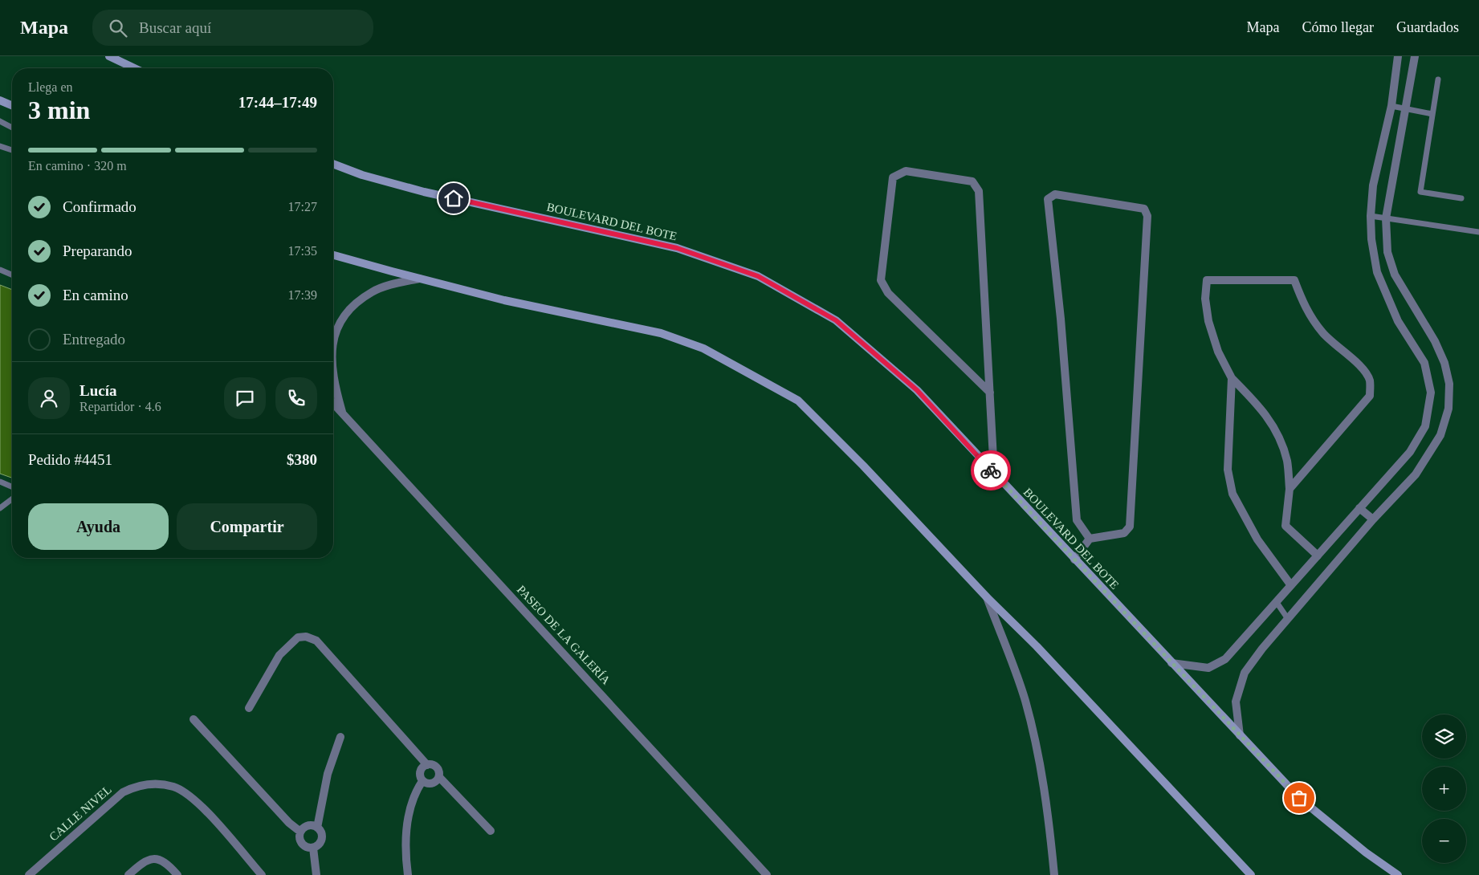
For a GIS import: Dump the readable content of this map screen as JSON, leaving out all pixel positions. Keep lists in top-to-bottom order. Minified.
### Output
{"streets":{"main road":["BOULEVARD DEL BOTE"],"street":["PASEO DE LA GALERÍA","CALLE NIVEL"]},"page":{"header":"Mapa","search":"Buscar aquí","nav":["Mapa","Cómo llegar","Guardados"],"heading":["3 min","Llega en","17:44–17:49"],"panel":["Lucía","Repartidor · 4.6","Pedido #4451","$380"],"bar":"En camino · 320 m","list":[["Confirmado","17:27"],["Preparando","17:35"],["En camino","17:39"],"Entregado"],"buttons":["Ayuda","Compartir"],"map_buttons":["+","−"]}}
